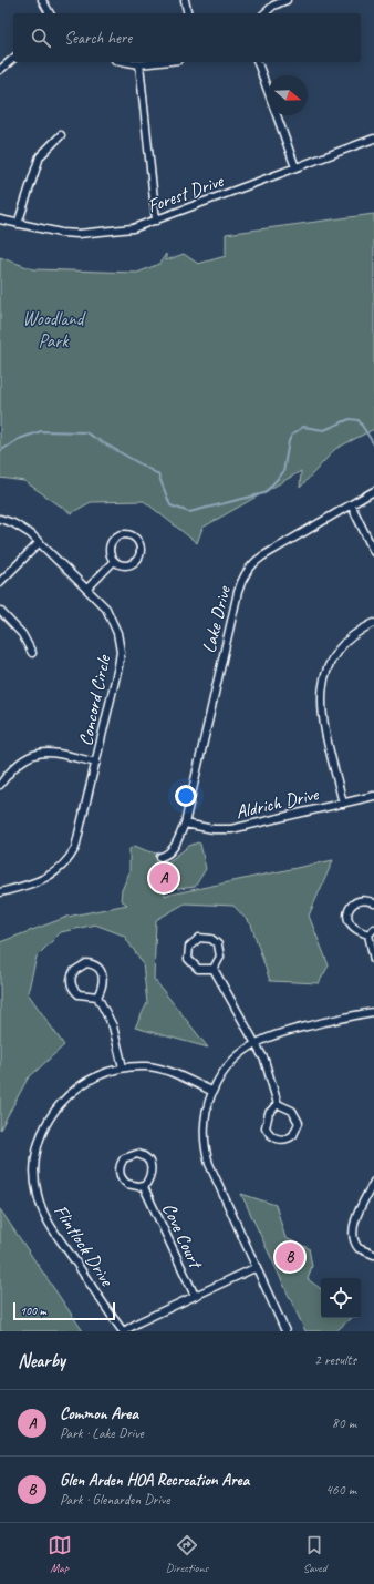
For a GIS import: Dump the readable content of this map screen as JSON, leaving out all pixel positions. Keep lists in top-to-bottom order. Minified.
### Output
{"streets":{"street":["Forest Drive","Lake Drive","Concord Circle","Aldrich Drive","Cove Court","Flintlock Drive"]},"crossings":[["Lake Drive","Aldrich Drive"]],"parks":["Woodland Park"],"scale_bar":"100 m","north":"right","page":{"search":"Search here","pins":["A","B"],"scale":"100 m","heading":["Nearby","2 results"],"list":[{"mark":"A","name":"Common Area","note":"Park · Lake Drive","value":"80 m"},{"mark":"B","name":"Glen Arden HOA Recreation Area","note":"Park · Glenarden Drive","value":"460 m"}],"nav":["Map","Directions","Saved"]}}
